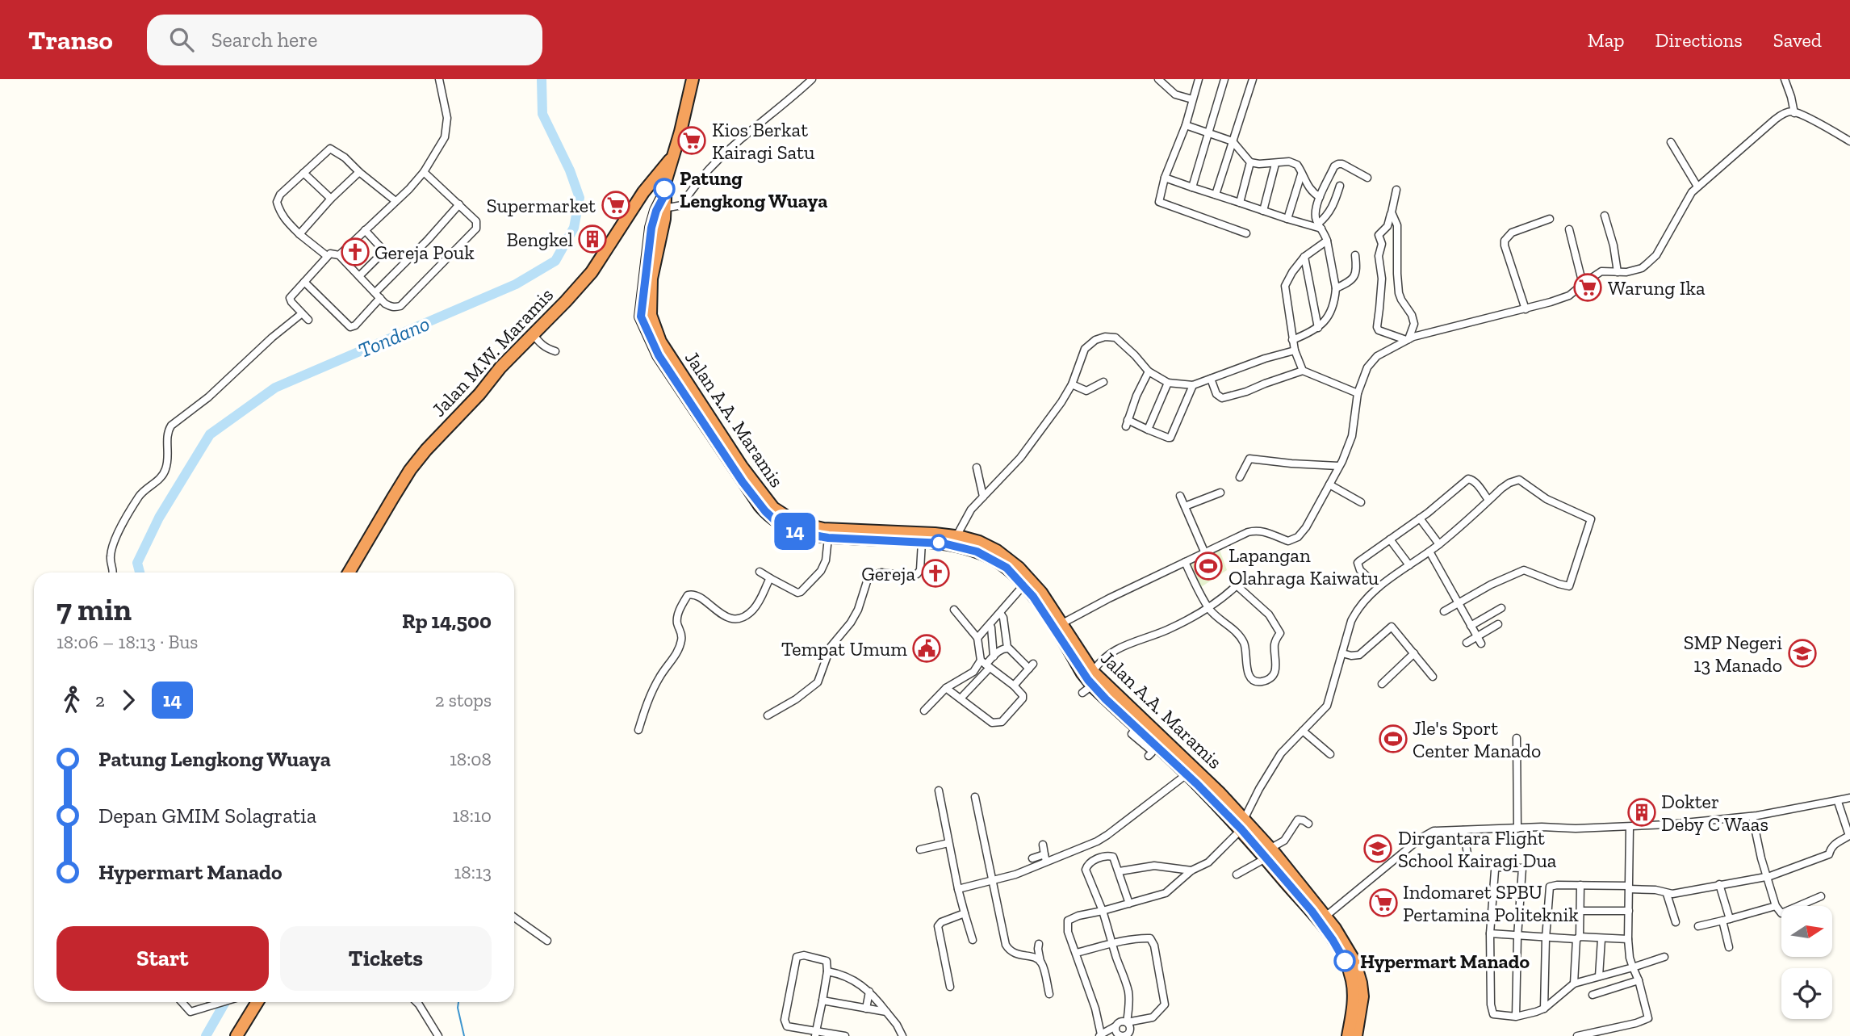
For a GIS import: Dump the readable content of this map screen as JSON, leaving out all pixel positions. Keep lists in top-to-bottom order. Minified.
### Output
{"streets":{"highway":["Jalan M.W. Maramis","Jalan A.A. Maramis"]},"water":["Tondano"],"places":{"supermarket":["Kios Berkat Kairagi Satu","Supermarket","Warung Ika","Indomaret SPBU Pertamina Politeknik"],"other":["Patung Lengkong Wuaya","Hypermart Manado"],"building":["Bengkel","Dokter Deby C Waas"],"church":["Gereja Pouk","Gereja"],"sports":["Lapangan Olahraga Kaiwatu","Jle's Sport Center Manado"],"public building":["Tempat Umum"],"school or university":["SMP Negeri 13 Manado","Dirgantara Flight School Kairagi Dua"]},"lines":["bus line 14"],"north":"right","page":{"header":"Transo","search":"Search here","nav":["Map","Directions","Saved"],"on_map":"14","heading":["7 min","18:06 – 18:13 · Bus","Rp 14,500"],"legs":["2","14","2 stops"],"list":[{"name":"Patung Lengkong Wuaya","value":"18:08"},{"name":"Depan GMIM Solagratia","value":"18:10"},{"name":"Hypermart Manado","value":"18:13"}],"buttons":["Start","Tickets"]}}
